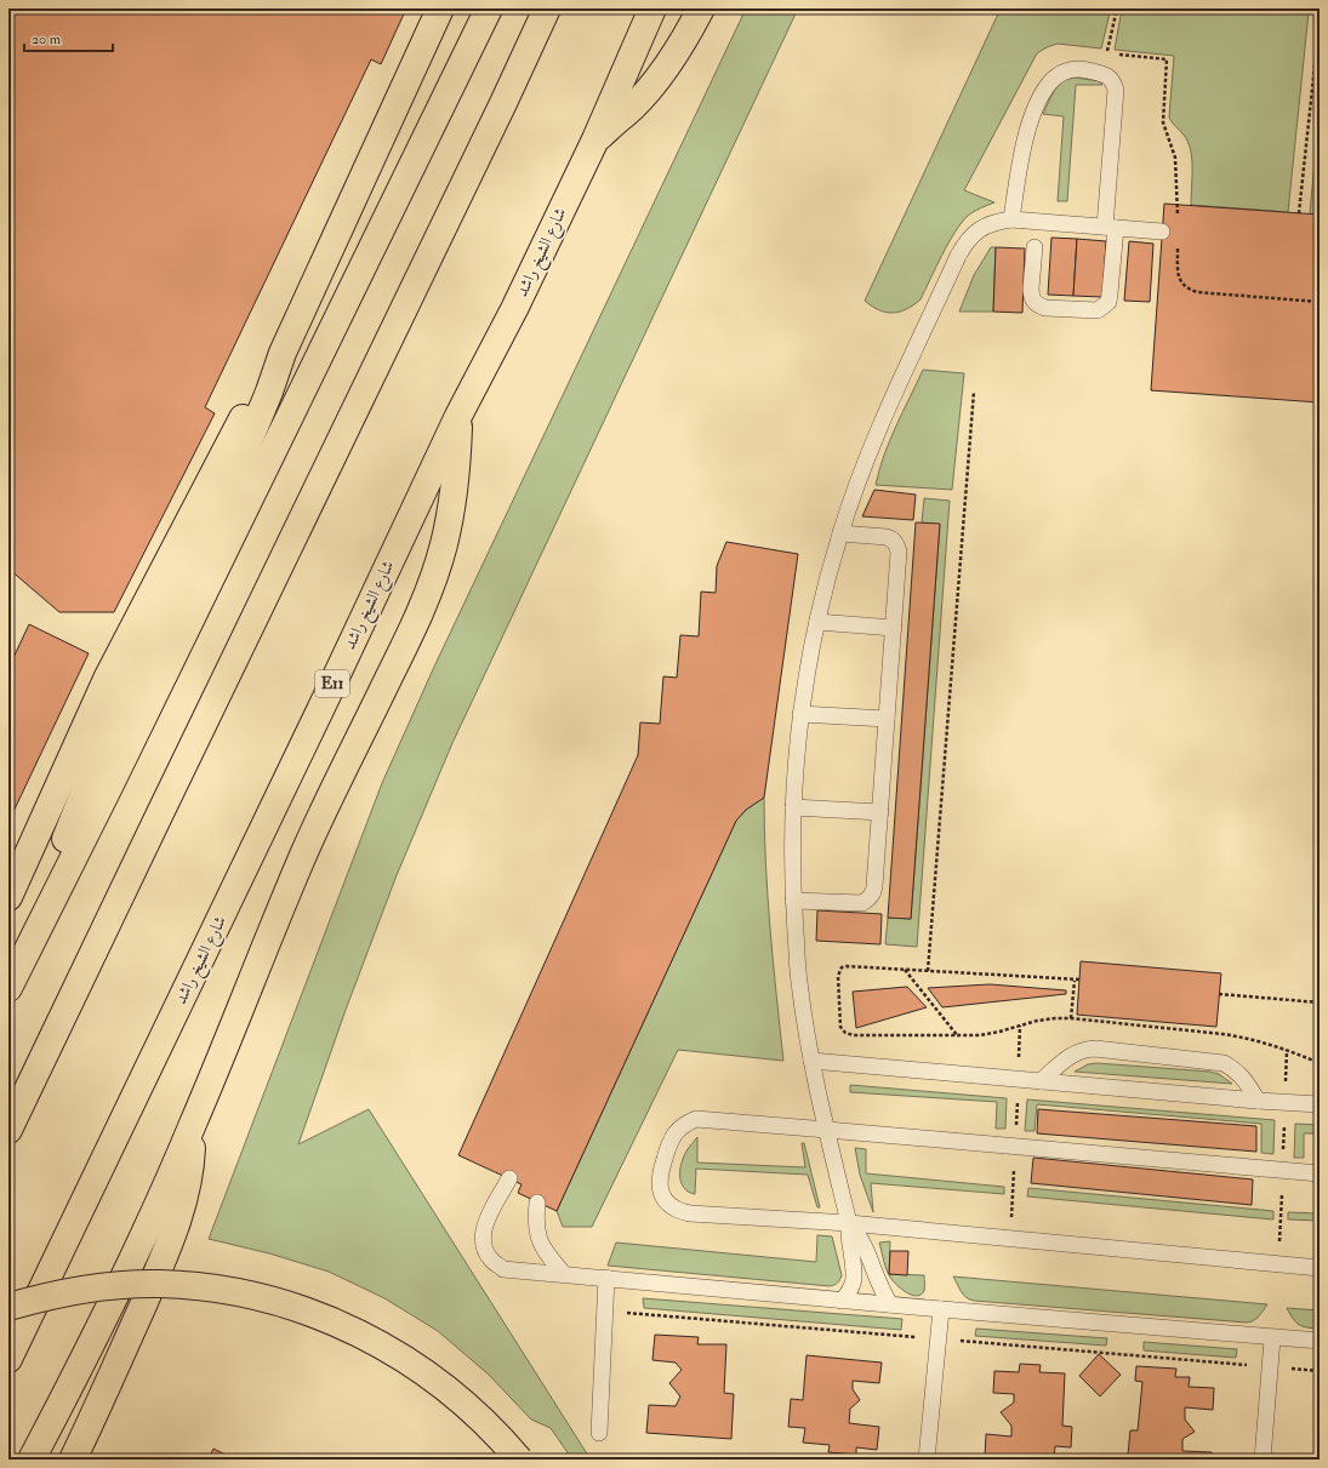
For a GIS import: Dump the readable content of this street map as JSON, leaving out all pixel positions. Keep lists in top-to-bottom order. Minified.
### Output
{"streets":{"highway":["شارع الشيخ راشد","E11"]},"scale_bar":"20 m"}
